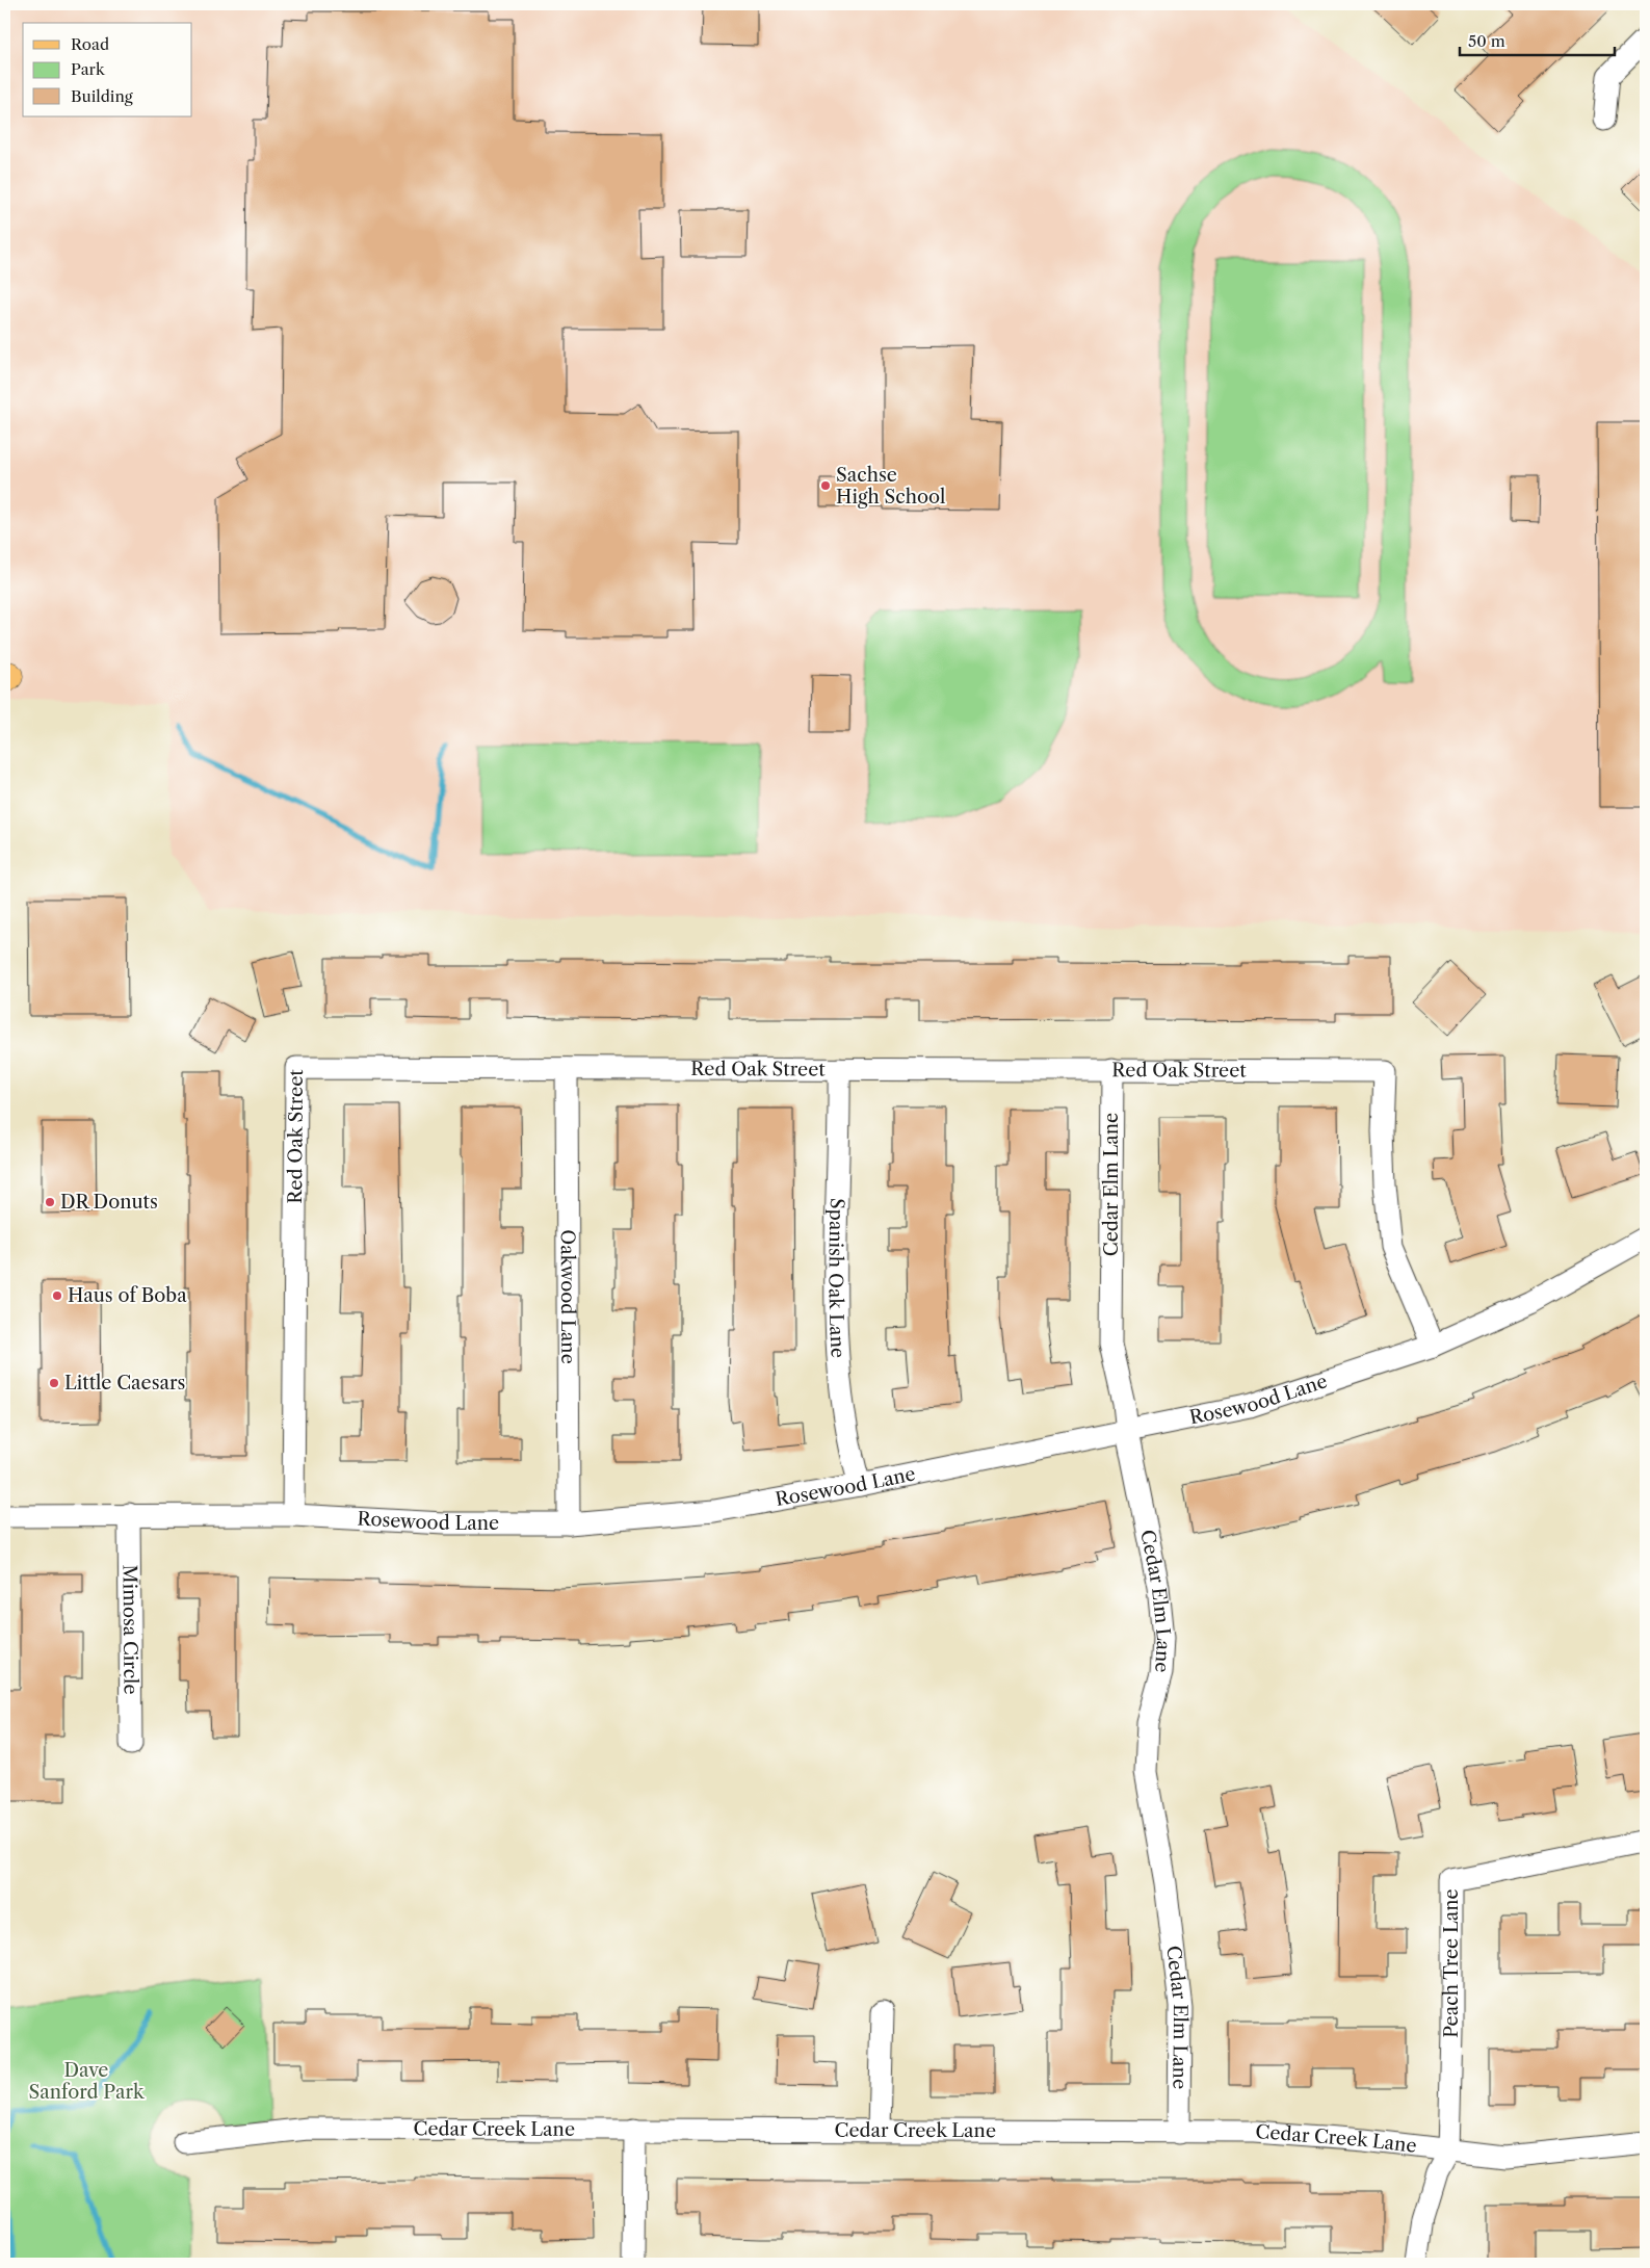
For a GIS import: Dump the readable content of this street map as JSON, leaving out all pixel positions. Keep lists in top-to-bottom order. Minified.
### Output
{"streets":{"street":["Red Oak Street","Cedar Elm Lane","Spanish Oak Lane","Oakwood Lane","Rosewood Lane","Mimosa Circle","Peach Tree Lane","Cedar Creek Lane"]},"crossings":[["Red Oak Street","Cedar Elm Lane"],["Red Oak Street","Spanish Oak Lane"],["Red Oak Street","Oakwood Lane"],["Red Oak Street","Rosewood Lane"],["Cedar Elm Lane","Rosewood Lane"],["Cedar Elm Lane","Cedar Creek Lane"],["Spanish Oak Lane","Rosewood Lane"],["Oakwood Lane","Rosewood Lane"],["Rosewood Lane","Mimosa Circle"],["Peach Tree Lane","Cedar Creek Lane"]],"parks":["Dave Sanford Park"],"places":["Sachse High School","DR Donuts","Haus of Boba","Little Caesars"],"legend":["Road","Park","Building"],"scale_bar":"50 m"}
